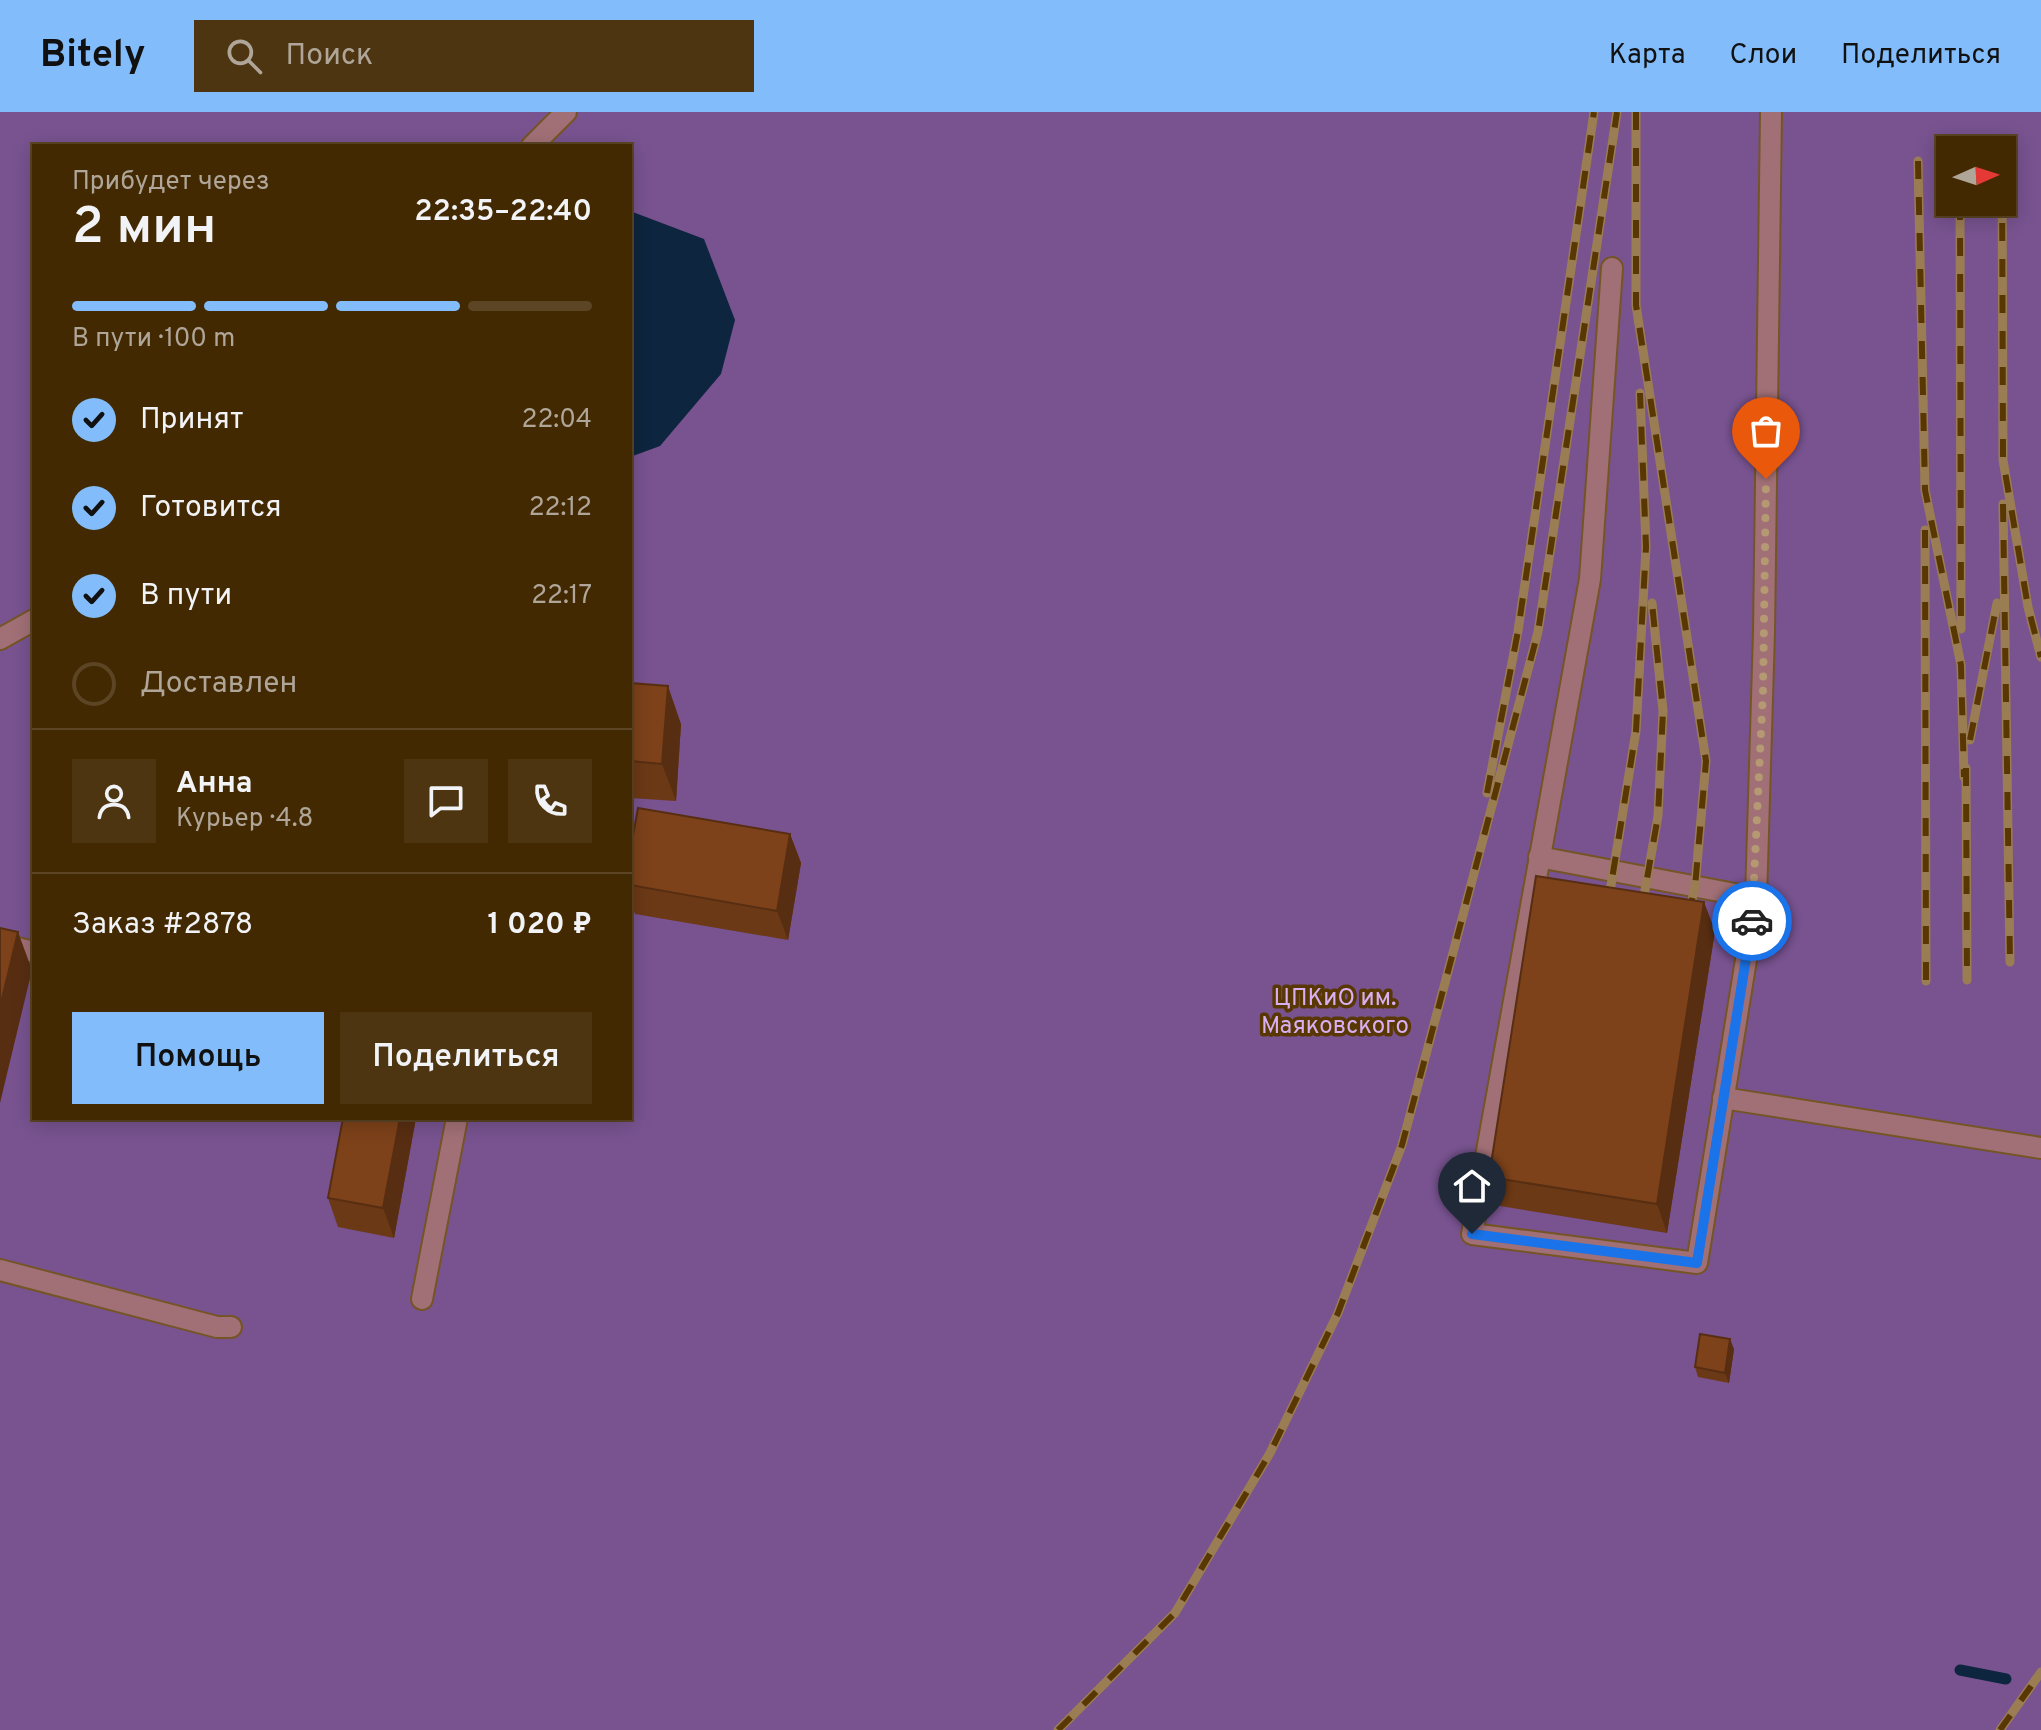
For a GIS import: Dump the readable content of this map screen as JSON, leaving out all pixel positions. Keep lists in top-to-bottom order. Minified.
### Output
{"parks":["ЦПКиО им. Маяковского"],"north":"right","page":{"header":"Bitely","search":"Поиск","nav":["Карта","Слои","Поделиться"],"heading":["2 мин","Прибудет через","22:35–22:40"],"panel":["Анна","Курьер · 4.8","Заказ #2878","1 020 ₽"],"bar":"В пути · 100 m","list":[["Принят","22:04"],["Готовится","22:12"],["В пути","22:17"],"Доставлен"],"buttons":["Помощь","Поделиться"]}}
